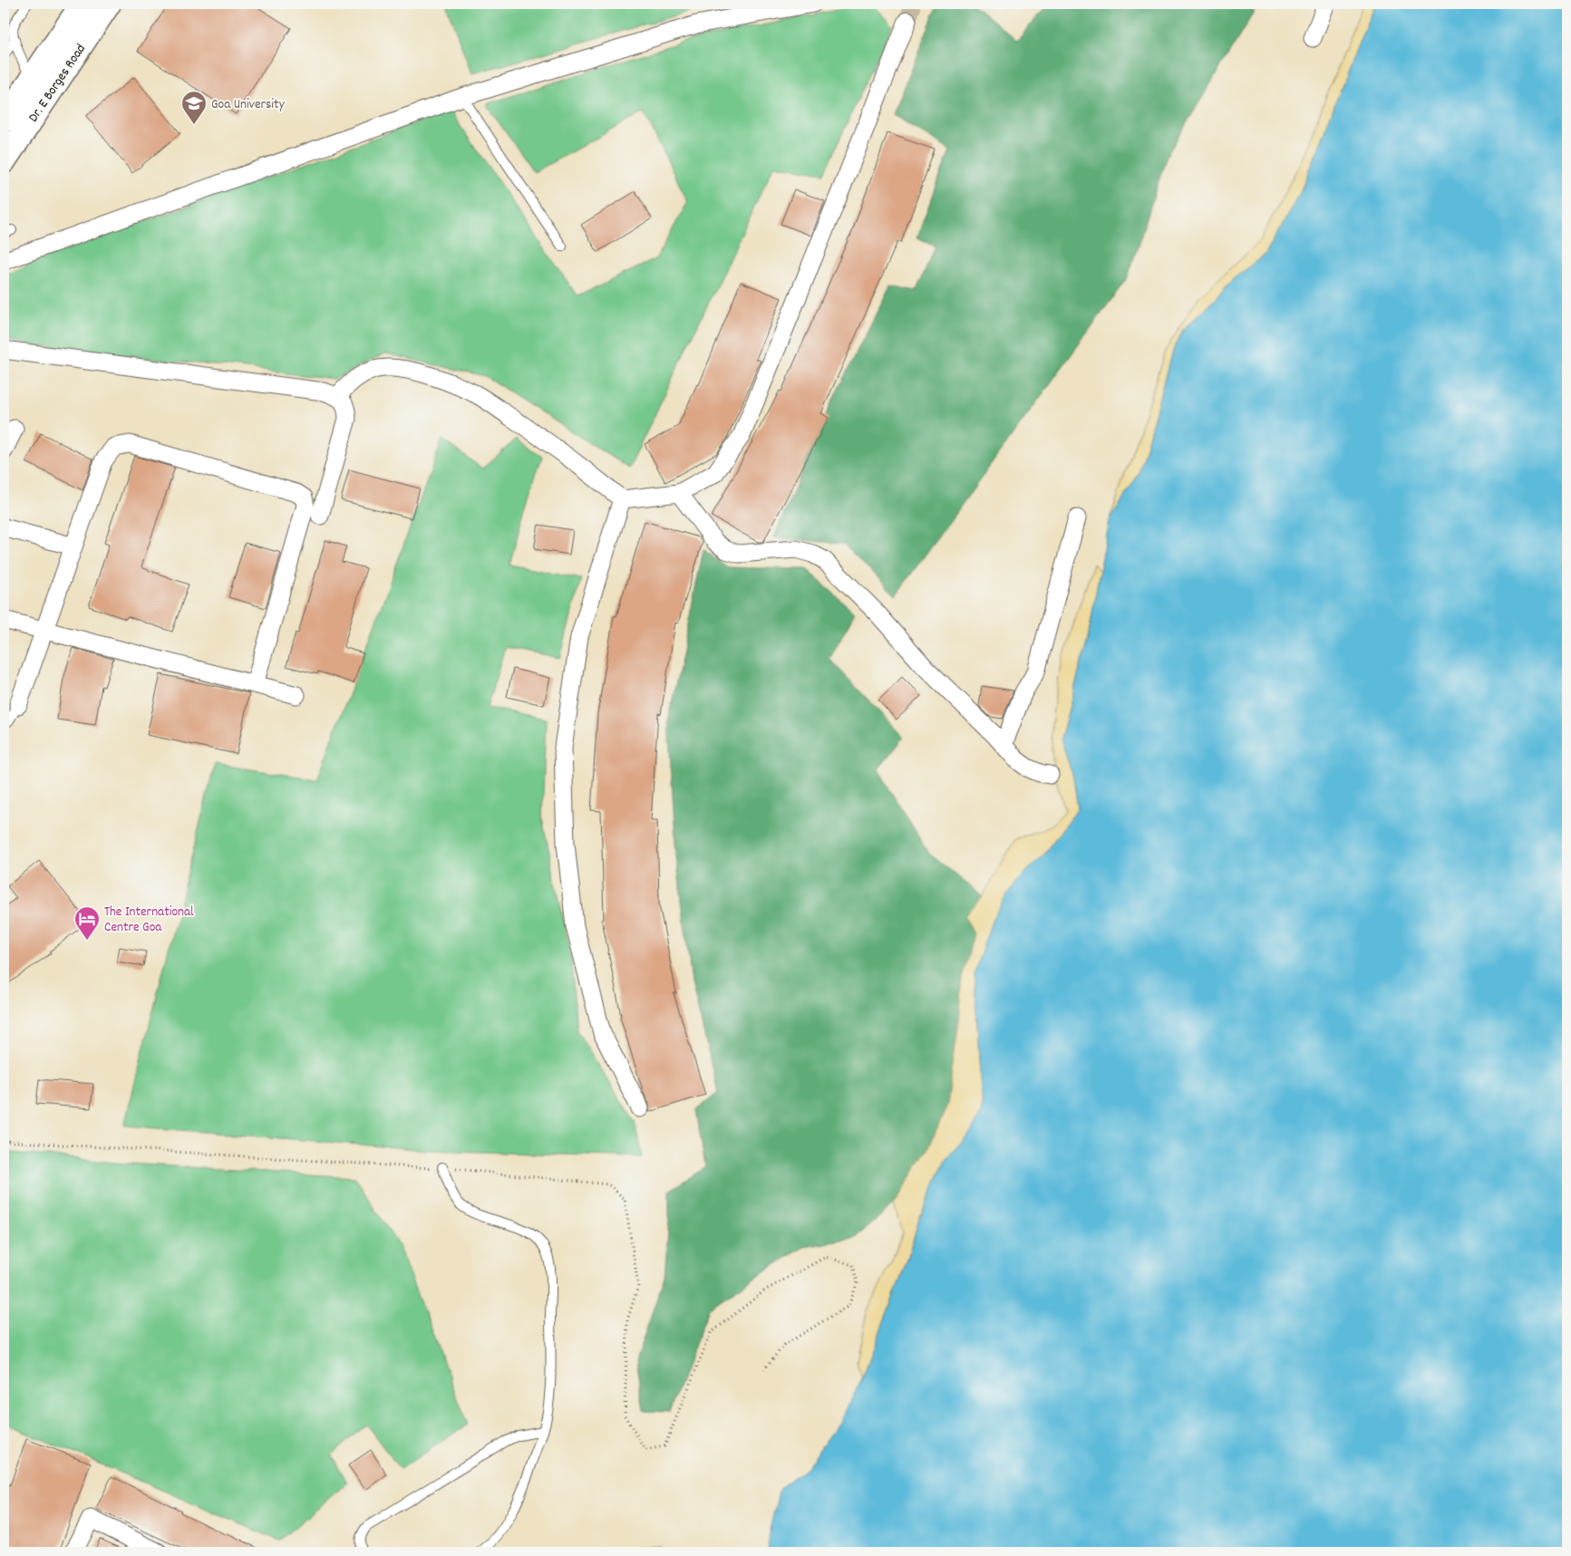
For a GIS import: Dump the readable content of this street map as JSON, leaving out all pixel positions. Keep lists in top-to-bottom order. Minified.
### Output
{"streets":{"main road":["Dr. E Borges Road"]},"places":{"school or university":["Goa University"],"hotel":["The International Centre Goa"]}}
